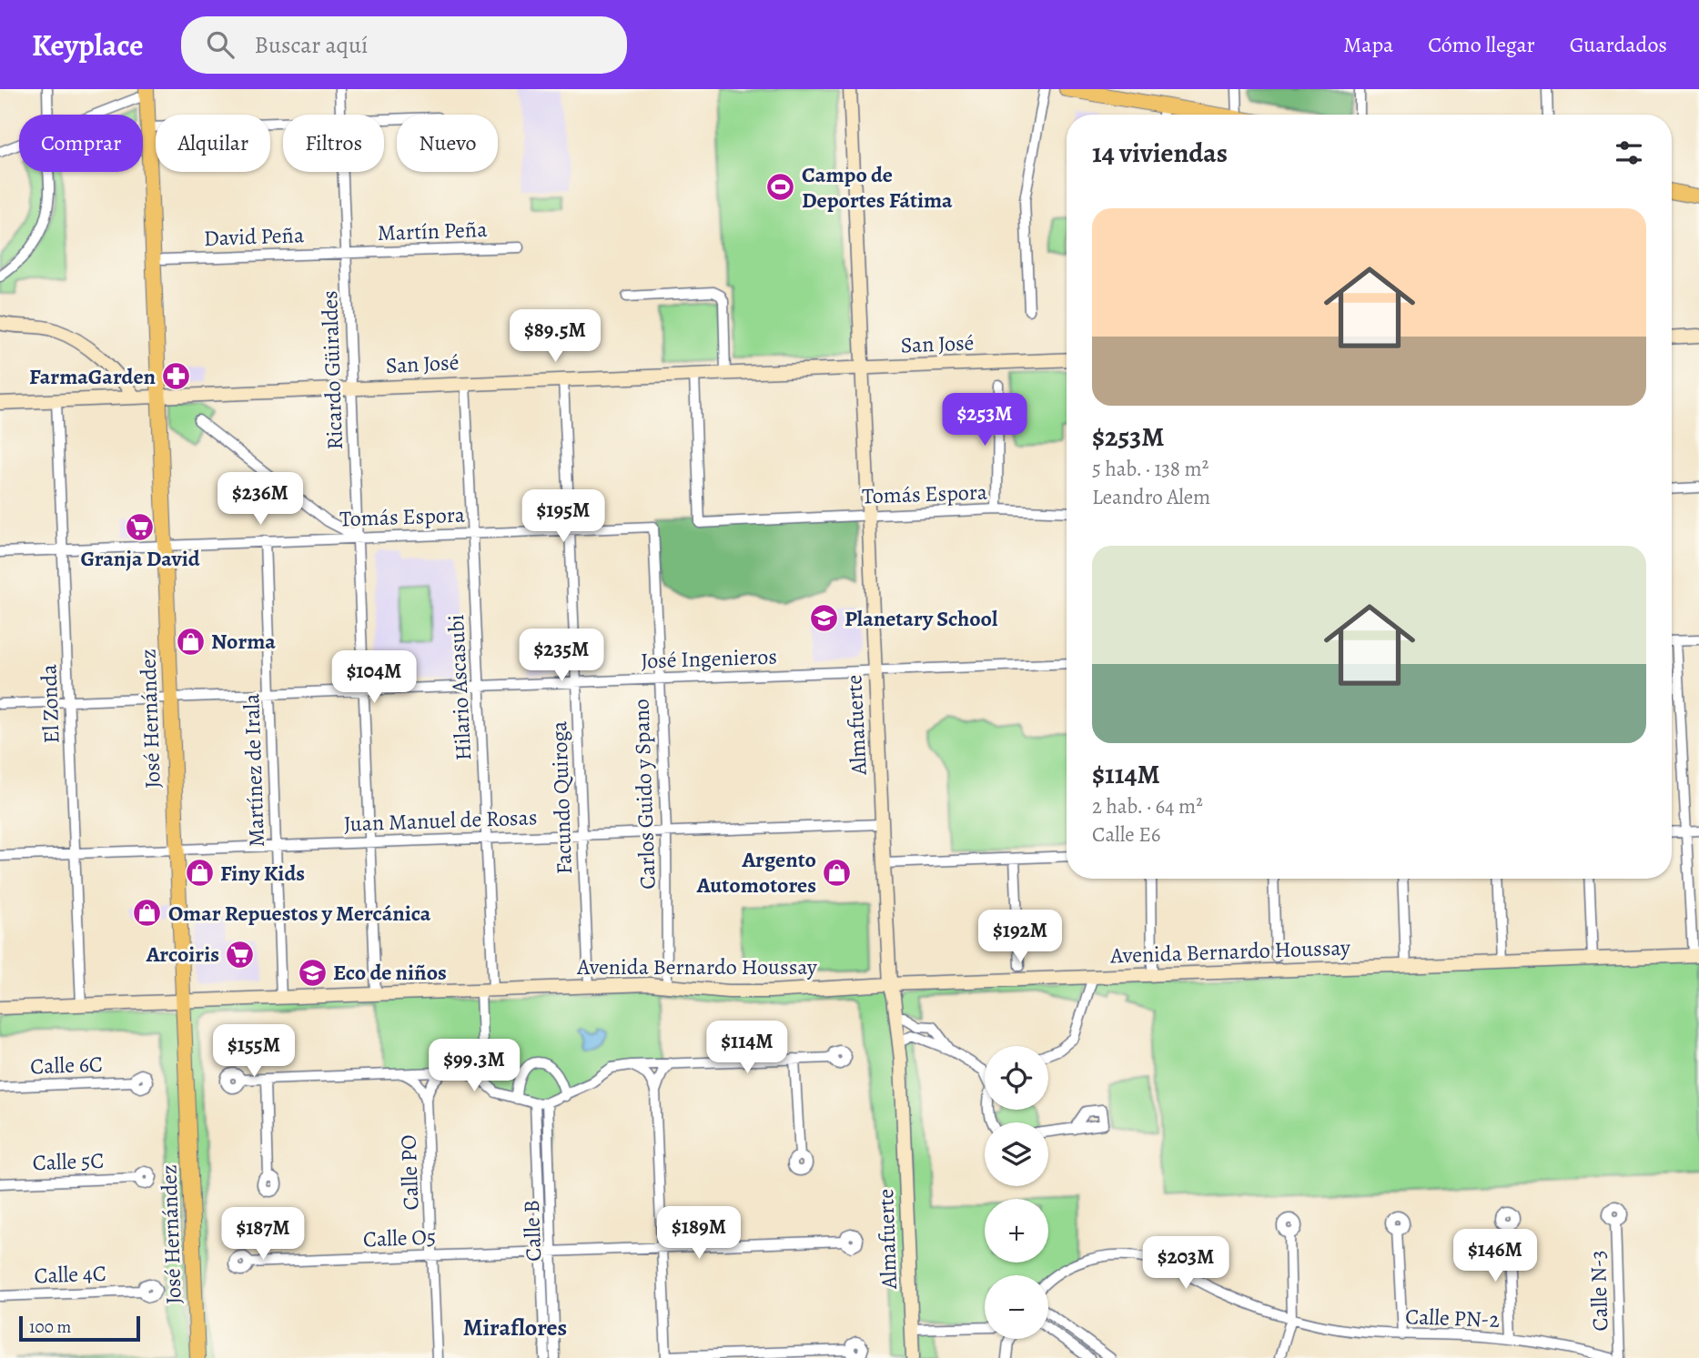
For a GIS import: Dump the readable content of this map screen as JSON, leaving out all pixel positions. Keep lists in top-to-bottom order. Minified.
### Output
{"streets":{"main road":["José Hernández"],"street":["Martín Peña","David Peña","San José","Ricardo Güiraldes","Tomás Espora","José Ingenieros","Hilario Ascasubi","El Zonda","Almafuerte","Martínez de Irala","Carlos Guido y Spano","Facundo Quiroga","Juan Manuel de Rosas","Avenida Bernardo Houssay","Calle 6C","Calle 5C","Calle PO","Calle B","Calle O5","Calle 4C","Calle N-3","Calle PN-2"]},"crossings":[["Martín Peña","David Peña"],["Martín Peña","Ricardo Güiraldes"],["David Peña","Ricardo Güiraldes"],["San José","Ricardo Güiraldes"],["San José","Tomás Espora"],["San José","Hilario Ascasubi"],["San José","El Zonda"],["San José","José Hernández"],["San José","Almafuerte"],["San José","Facundo Quiroga"],["Ricardo Güiraldes","Tomás Espora"],["Ricardo Güiraldes","José Ingenieros"],["Ricardo Güiraldes","Juan Manuel de Rosas"],["Ricardo Güiraldes","Avenida Bernardo Houssay"],["Tomás Espora","Hilario Ascasubi"],["Tomás Espora","El Zonda"],["Tomás Espora","José Hernández"],["Tomás Espora","Almafuerte"],["Tomás Espora","Martínez de Irala"],["Tomás Espora","Carlos Guido y Spano"],["Tomás Espora","Facundo Quiroga"],["José Ingenieros","Hilario Ascasubi"],["José Ingenieros","El Zonda"],["José Ingenieros","José Hernández"],["José Ingenieros","Almafuerte"],["José Ingenieros","Martínez de Irala"],["José Ingenieros","Carlos Guido y Spano"],["José Ingenieros","Facundo Quiroga"],["Hilario Ascasubi","Juan Manuel de Rosas"],["Hilario Ascasubi","Avenida Bernardo Houssay"],["El Zonda","Juan Manuel de Rosas"],["El Zonda","Avenida Bernardo Houssay"],["José Hernández","Juan Manuel de Rosas"],["José Hernández","Avenida Bernardo Houssay"],["Almafuerte","Juan Manuel de Rosas"],["Almafuerte","Avenida Bernardo Houssay"],["Martínez de Irala","Juan Manuel de Rosas"],["Martínez de Irala","Avenida Bernardo Houssay"],["Carlos Guido y Spano","Juan Manuel de Rosas"],["Carlos Guido y Spano","Avenida Bernardo Houssay"],["Facundo Quiroga","Juan Manuel de Rosas"],["Facundo Quiroga","Avenida Bernardo Houssay"],["Calle PO","Calle O5"],["Calle B","Calle O5"]],"districts":["Miraflores"],"places":{"sports":["Campo de Deportes Fátima"],"pharmacy":["FarmaGarden"],"supermarket":["Granja David","Arcoiris"],"school or university":["Planetary School","Eco de niños"],"shop":["Norma","Argento Automotores","Finy Kids","Omar Repuestos y Mercánica"]},"scale_bar":"100 m","page":{"header":"Keyplace","search":"Buscar aquí","nav":["Mapa","Cómo llegar","Guardados"],"chip":["Comprar","Alquilar","Filtros","Nuevo"],"heading":"14 viviendas","list":[{"name":"$253M","note":"5 hab. · 138 m² · Leandro Alem"},{"name":"$114M","note":"2 hab. · 64 m² · Calle E6"}],"price":["$89.5M","$253M","$236M","$195M","$235M","$104M","$192M","$114M","$155M","$99.3M","$189M","$187M","$146M","$203M"],"map_buttons":["+","−"],"scale":"100 m"}}
